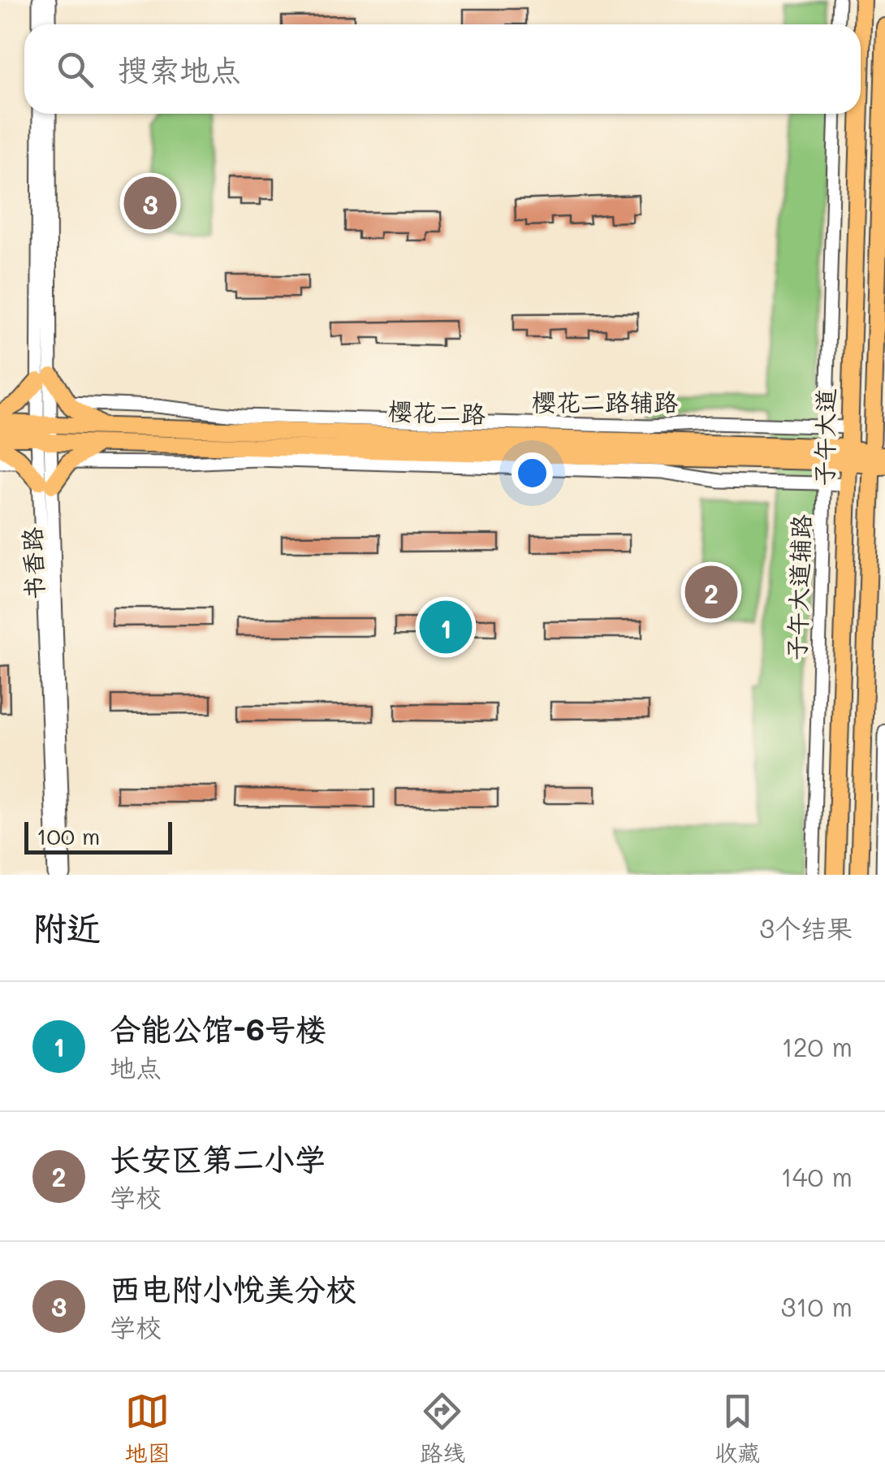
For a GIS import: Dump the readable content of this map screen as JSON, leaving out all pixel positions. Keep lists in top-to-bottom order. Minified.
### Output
{"streets":{"main road":["樱花二路","子午大道"],"street":["樱花二路辅路","书香路","子午大道辅路"]},"crossings":[["樱花二路辅路","子午大道"],["樱花二路辅路","子午大道辅路"],["樱花二路","子午大道"],["樱花二路","书香路"],["樱花二路","子午大道辅路"]],"scale_bar":"100 m","page":{"search":"搜索地点","pins":["3","2","1"],"scale":"100 m","heading":["附近","3个结果"],"list":[{"mark":"1","name":"合能公馆-6号楼","note":"地点","value":"120 m"},{"mark":"2","name":"长安区第二小学","note":"学校","value":"140 m"},{"mark":"3","name":"西电附小悦美分校","note":"学校","value":"310 m"}],"nav":["地图","路线","收藏"]}}
